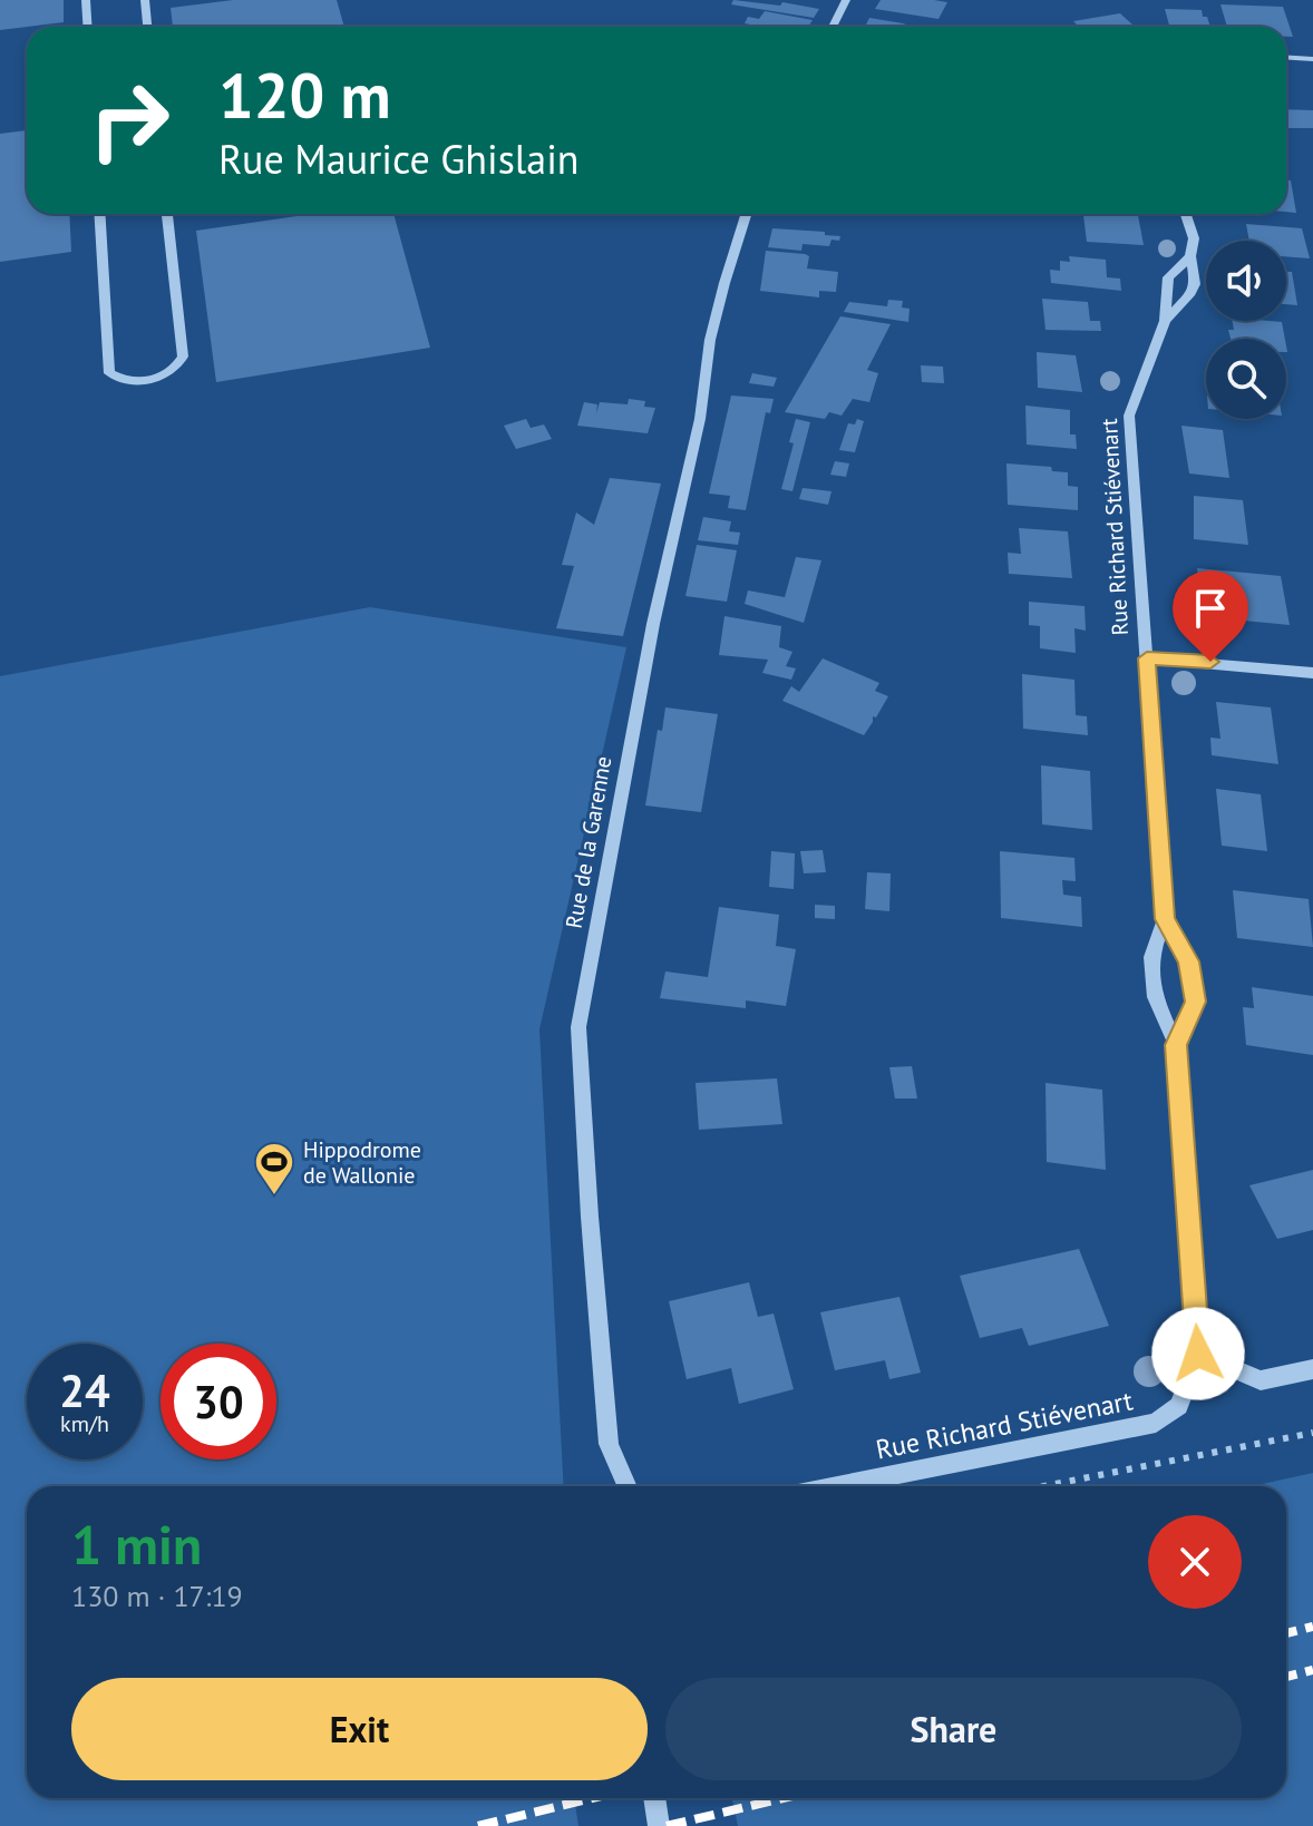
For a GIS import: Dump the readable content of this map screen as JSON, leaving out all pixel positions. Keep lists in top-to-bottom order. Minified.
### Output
{"streets":{"street":["Rue Richard Stiévenart","Rue de la Garenne"]},"places":{"sports":["Hippodrome de Wallonie"]},"page":{"turn":["120 m","Rue Maurice Ghislain"],"speed":"24 km/h","limit":"30","heading":["1 min","130 m · 17:19"],"buttons":["Exit","Share"]}}
